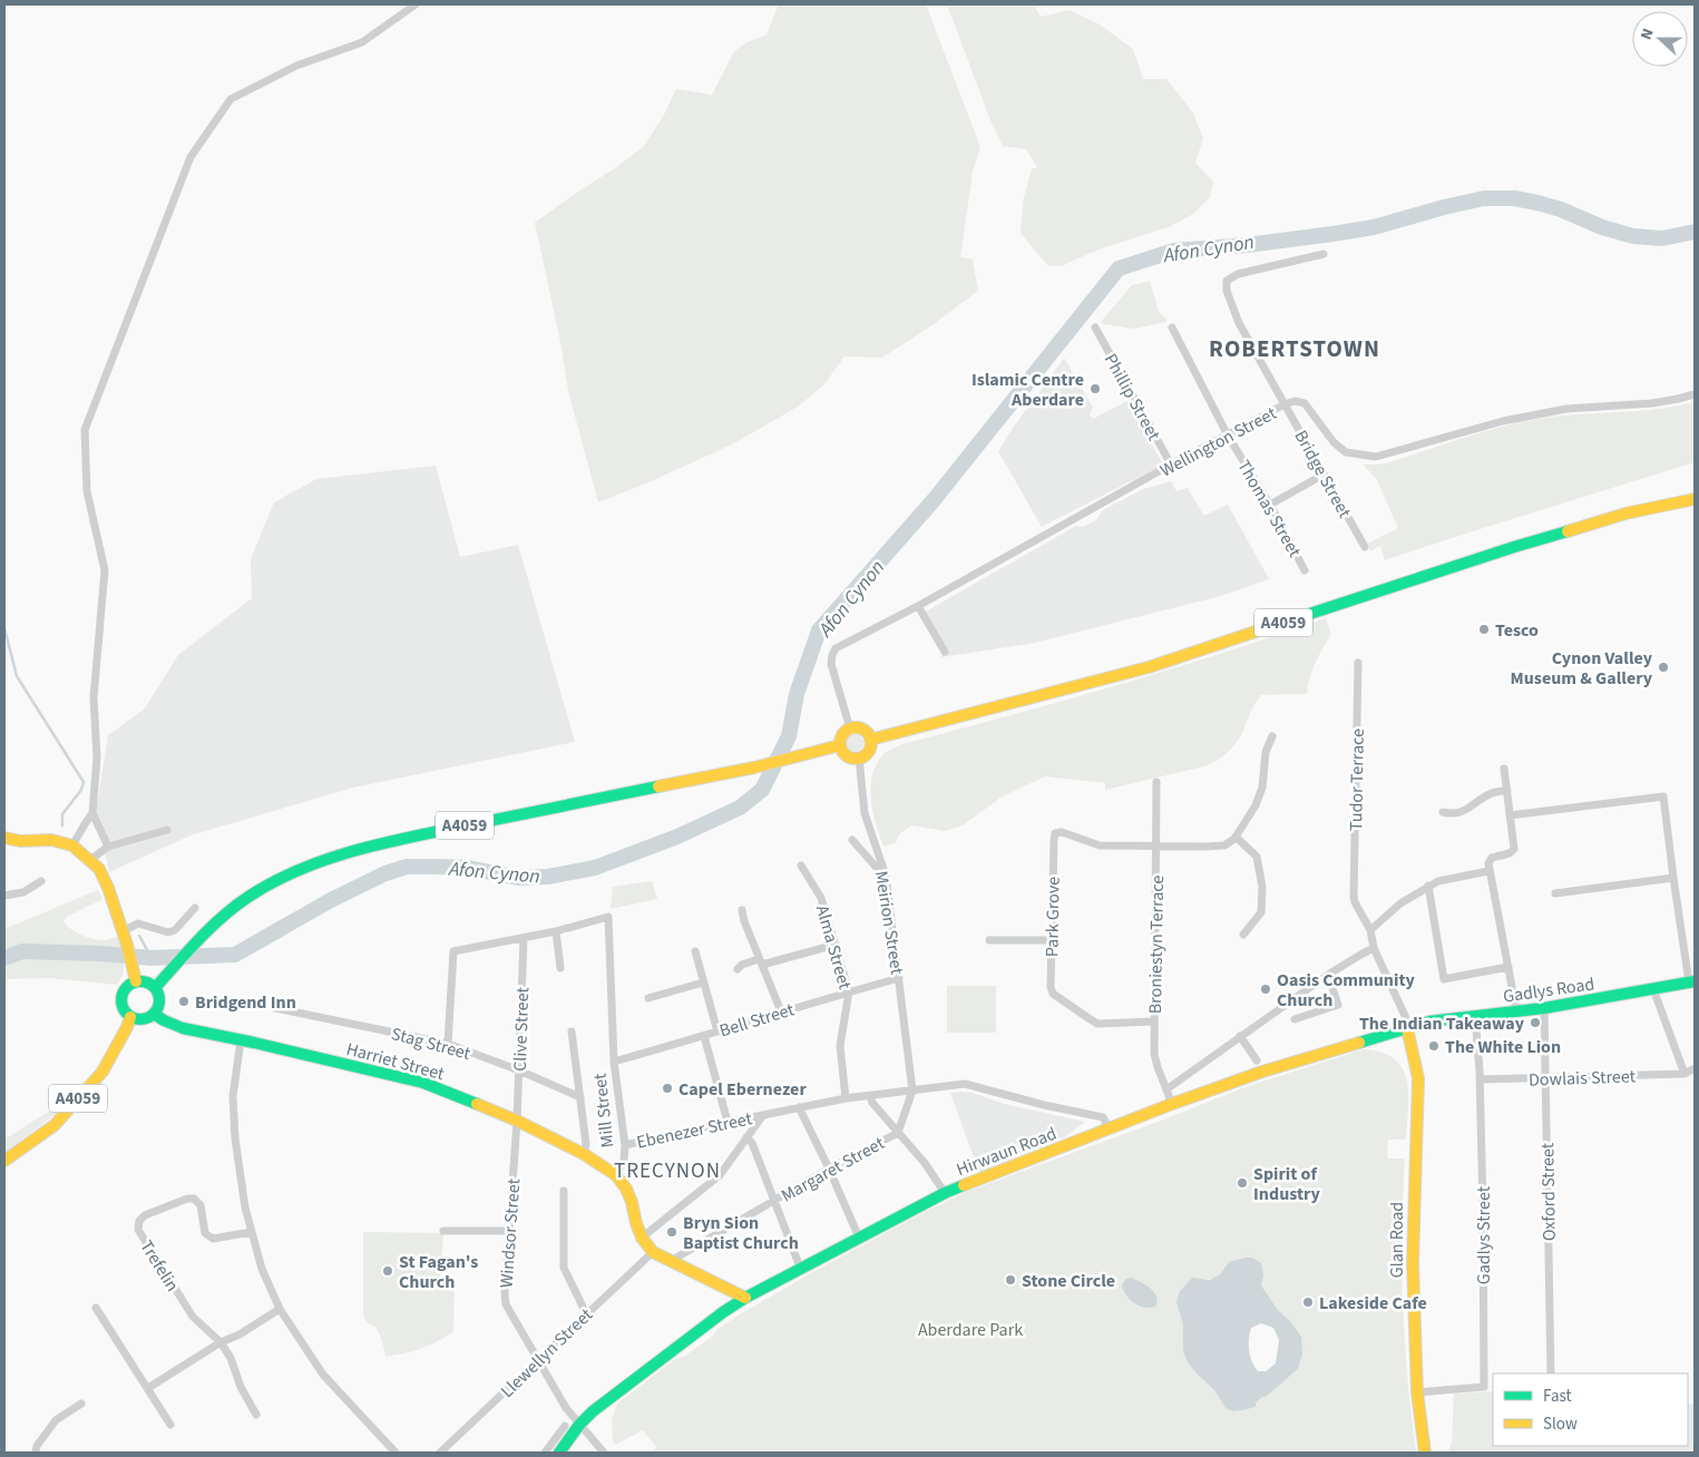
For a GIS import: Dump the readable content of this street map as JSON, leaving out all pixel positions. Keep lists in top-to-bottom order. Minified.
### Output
{"streets":{"main road":["A4059","Gadlys Road","Harriet Street","Hirwaun Road","Glan Road"],"street":["Phillip Street","Wellington Street","Bridge Street","Thomas Street","Tudor Terrace","Park Grove","Meirion Street","Broniestyn Terrace","Alma Street","Bell Street","Clive Street","Stag Street","Dowlais Street","Mill Street","Ebenezer Street","Margaret Street","Oxford Street","Windsor Street","Gadlys Street","Trefelin","Llewellyn Street"]},"crossings":[["Phillip Street","Wellington Street"],["Wellington Street","Bridge Street"],["Wellington Street","Thomas Street"],["Wellington Street","A4059"],["Wellington Street","Meirion Street"],["A4059","Meirion Street"],["A4059","Harriet Street"],["Park Grove","Broniestyn Terrace"],["Meirion Street","Bell Street"],["Meirion Street","Ebenezer Street"],["Meirion Street","Margaret Street"],["Broniestyn Terrace","Hirwaun Road"],["Alma Street","Bell Street"],["Alma Street","Ebenezer Street"],["Gadlys Road","Hirwaun Road"],["Gadlys Road","Oxford Street"],["Gadlys Road","Gadlys Street"],["Gadlys Road","Glan Road"],["Bell Street","Mill Street"],["Clive Street","Stag Street"],["Clive Street","Harriet Street"],["Clive Street","Windsor Street"],["Harriet Street","Mill Street"],["Harriet Street","Windsor Street"],["Dowlais Street","Oxford Street"],["Dowlais Street","Gadlys Street"],["Mill Street","Ebenezer Street"],["Ebenezer Street","Hirwaun Road"],["Ebenezer Street","Margaret Street"],["Hirwaun Road","Windsor Street"],["Hirwaun Road","Glan Road"],["Windsor Street","Llewellyn Street"],["Gadlys Street","Glan Road"]],"districts":["ROBERTSTOWN","TRECYNON"],"water":["Afon Cynon"],"parks":["Aberdare Park"],"places":["Islamic Centre Aberdare","Tesco","Cynon Valley Museum & Gallery","Oasis Community Church","Bridgend Inn","The Indian Takeaway","The White Lion","Capel Ebernezer","Spirit of Industry","Bryn Sion Baptist Church","St Fagan's Church","Stone Circle","Lakeside Cafe"],"legend":["Fast","Slow"],"north":"left"}
